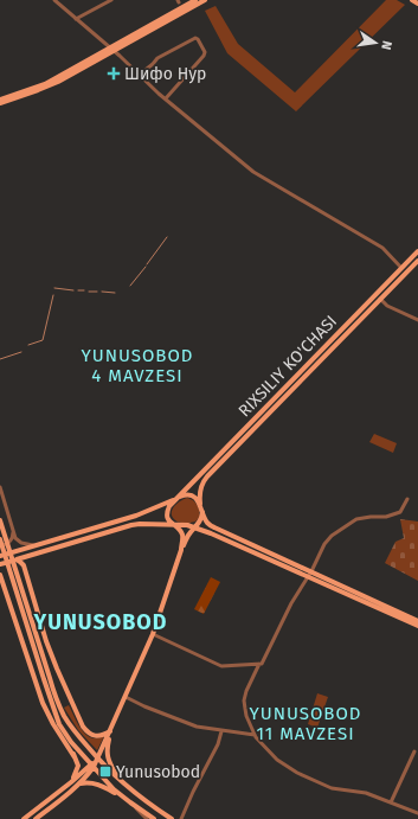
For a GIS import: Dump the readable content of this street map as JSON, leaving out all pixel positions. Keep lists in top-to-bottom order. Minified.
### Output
{"streets":{"main road":["RIXSILIY KO'CHASI"]},"districts":["YUNUSOBOD 4 MAVZESI","YUNUSOBOD","YUNUSOBOD 11 MAVZESI"],"places":{"health":["Шифо Нур"],"transit":["Yunusobod"]},"north":"right"}
